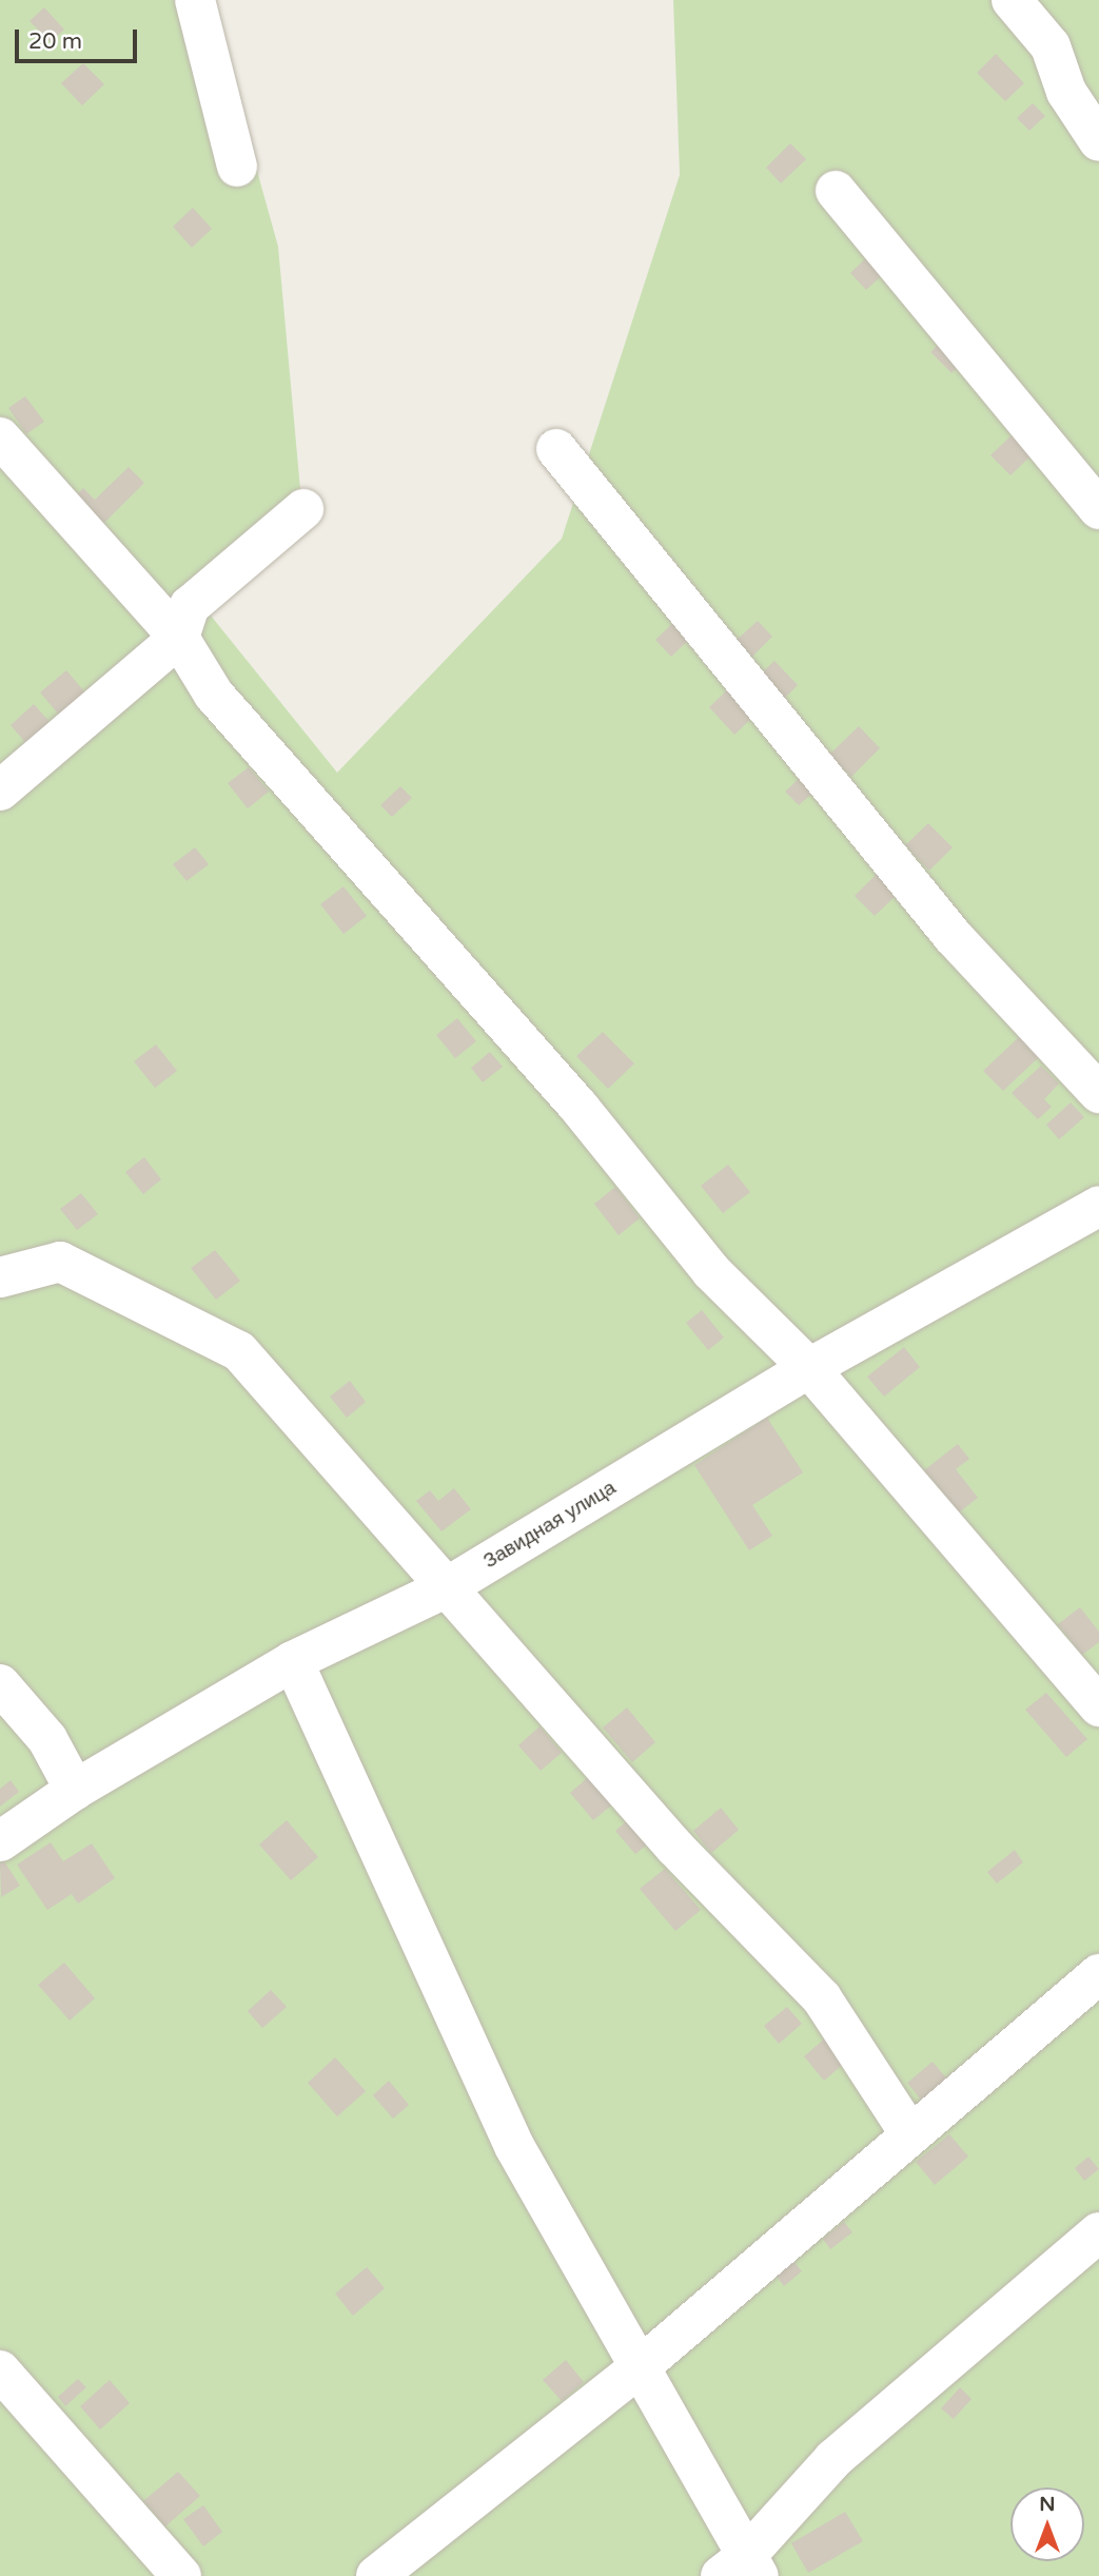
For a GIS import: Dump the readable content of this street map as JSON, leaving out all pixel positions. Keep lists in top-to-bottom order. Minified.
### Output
{"streets":{"lane":["Завидная улица"]},"scale_bar":"20 m","north":"top"}
